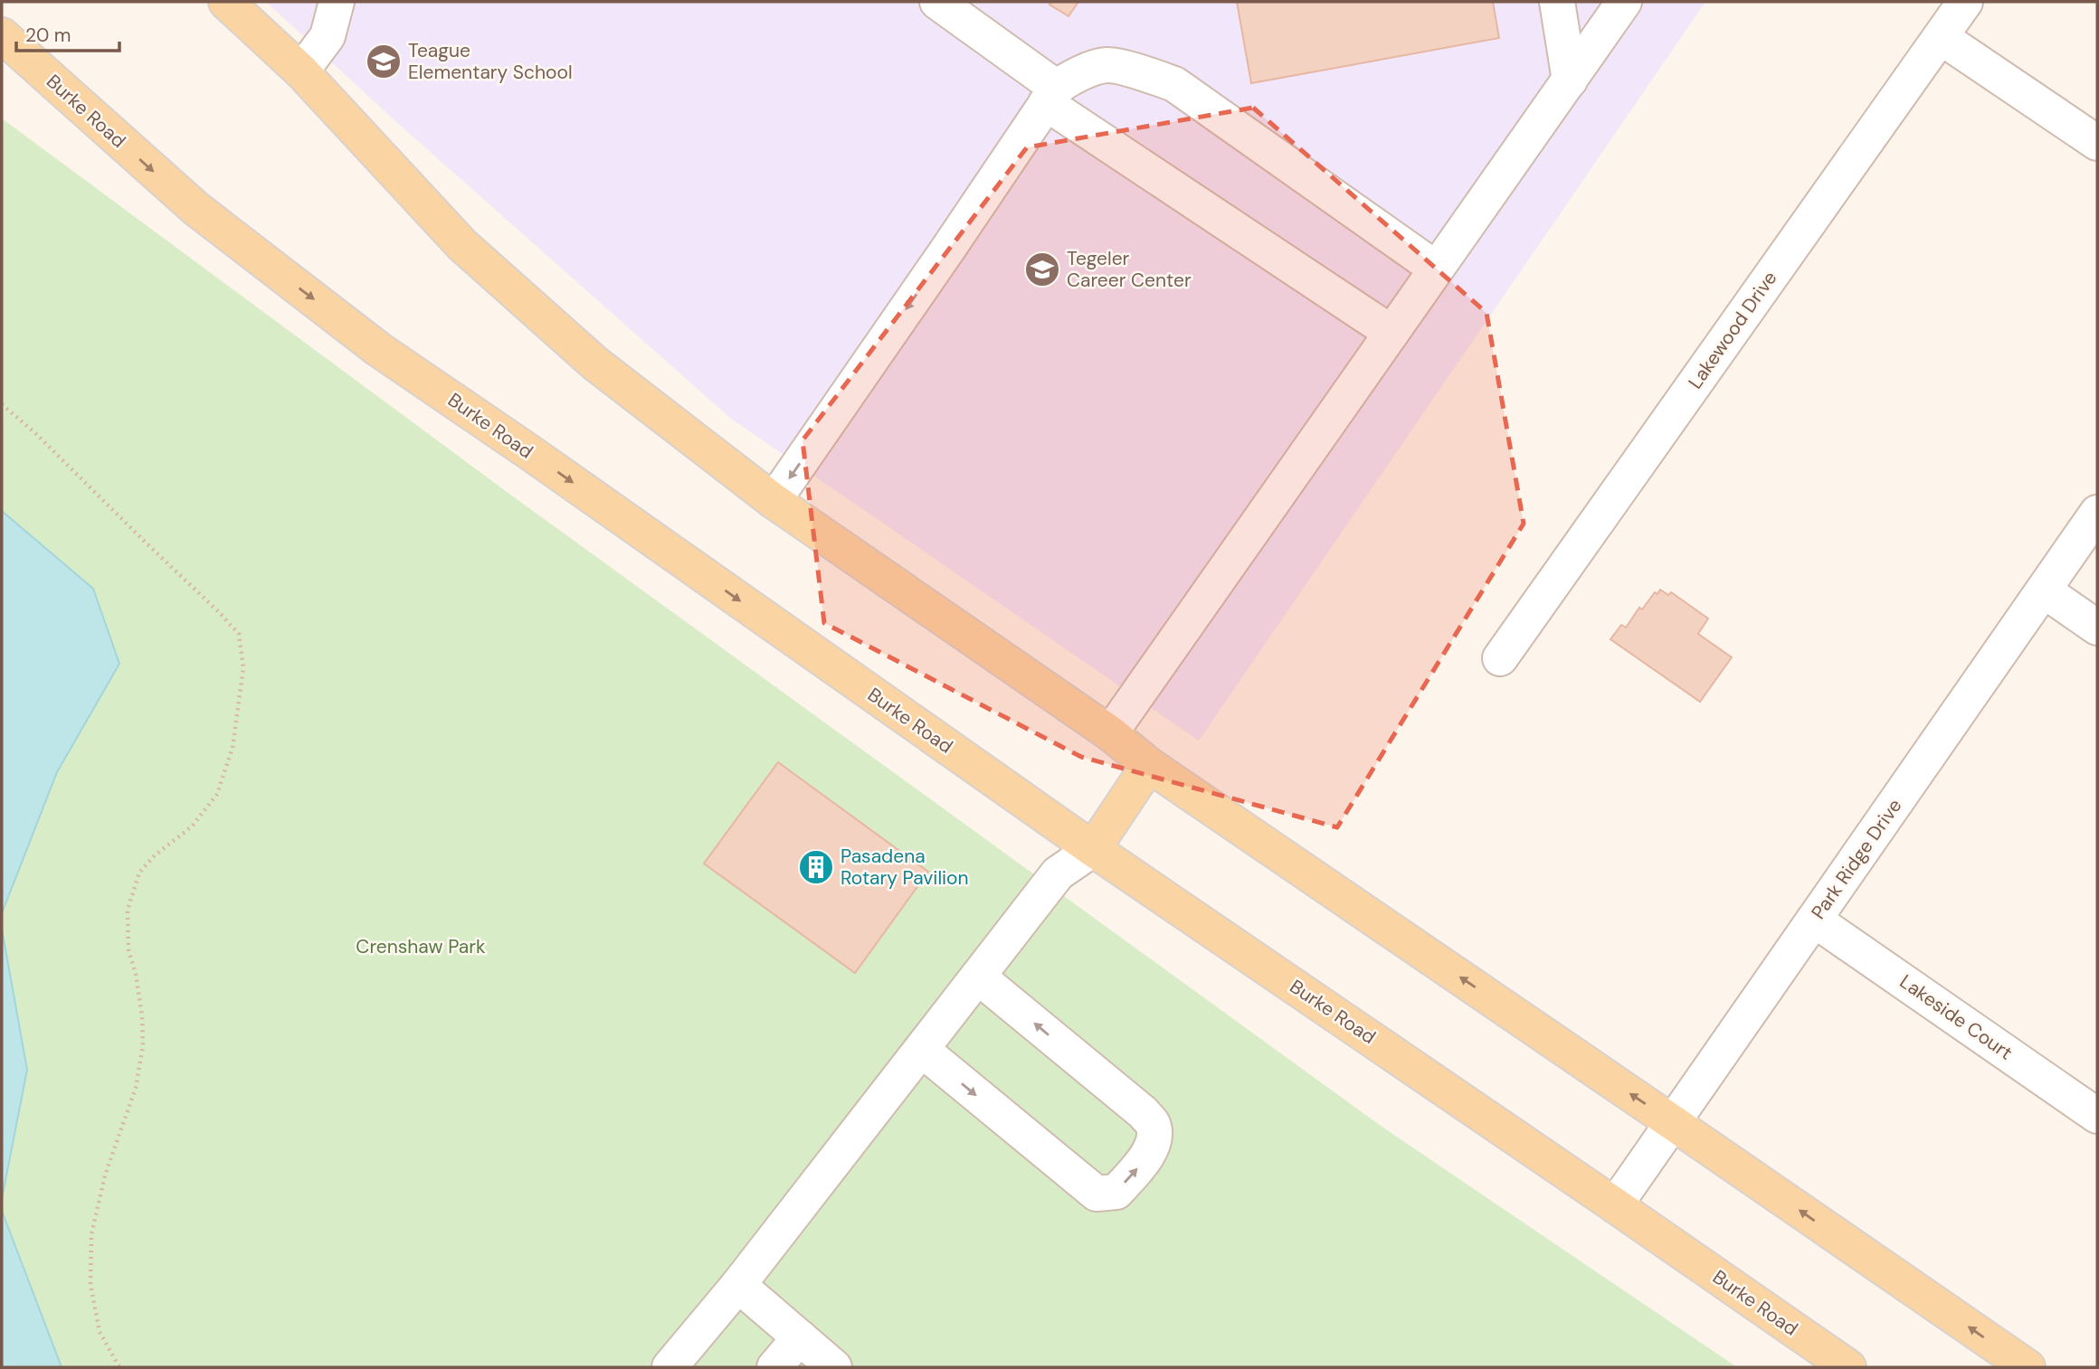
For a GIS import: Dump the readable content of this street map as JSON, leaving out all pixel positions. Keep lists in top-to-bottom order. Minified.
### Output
{"streets":{"main road":["Burke Road"],"street":["Lakewood Drive","Park Ridge Drive","Lakeside Court"]},"crossings":[["Burke Road","Park Ridge Drive"],["Park Ridge Drive","Lakeside Court"]],"parks":["Crenshaw Park"],"places":{"school or university":["Teague Elementary School","Tegeler Career Center"],"building":["Pasadena Rotary Pavilion"]},"scale_bar":"20 m"}
